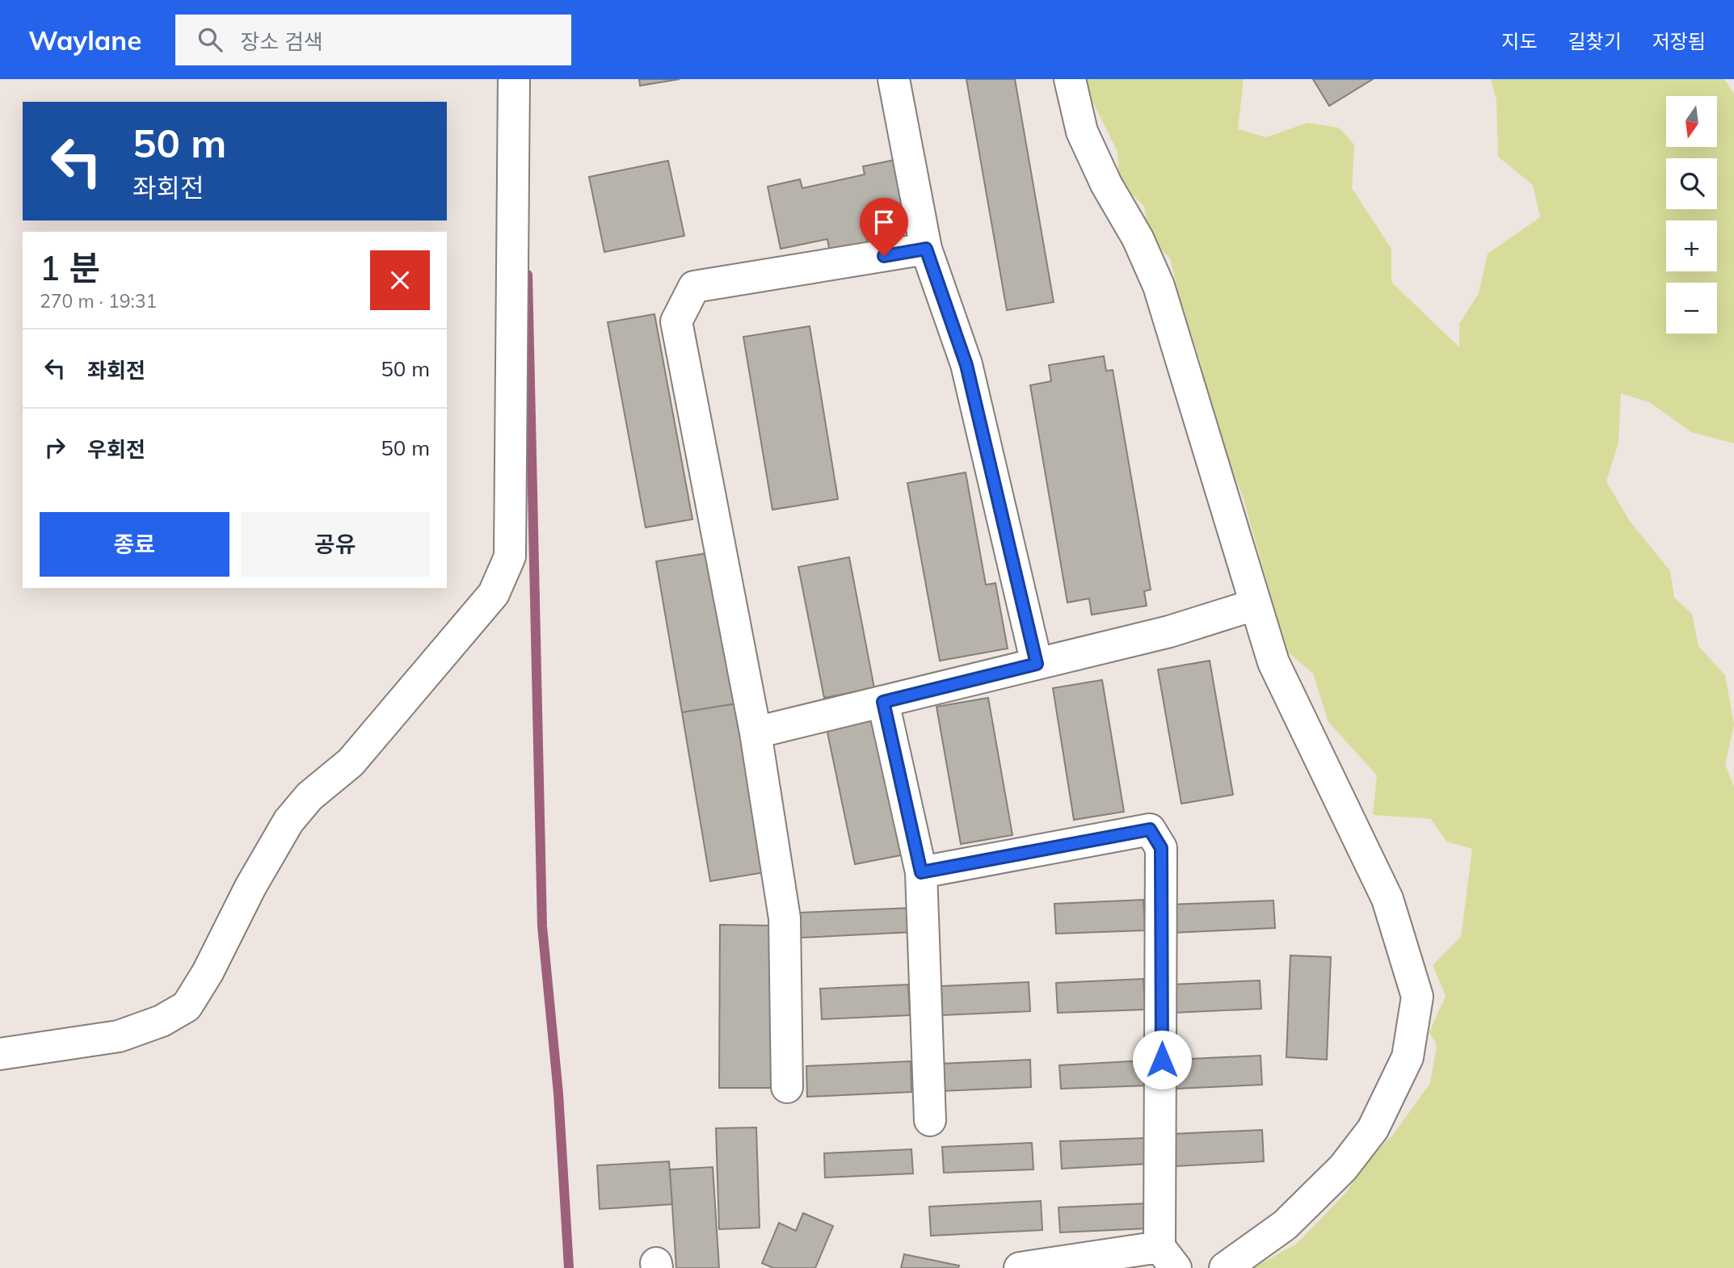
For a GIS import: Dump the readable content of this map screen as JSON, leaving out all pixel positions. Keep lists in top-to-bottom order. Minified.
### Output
{"north":"bottom","page":{"header":"Waylane","search":"장소 검색","nav":["지도","길찾기","저장됨"],"map_buttons":["+","−"],"turn":["50 m","좌회전"],"heading":["1 분","270 m · 19:31"],"list":[{"name":"좌회전","value":"50 m"},{"name":"우회전","value":"50 m"}],"buttons":["종료","공유"]}}
